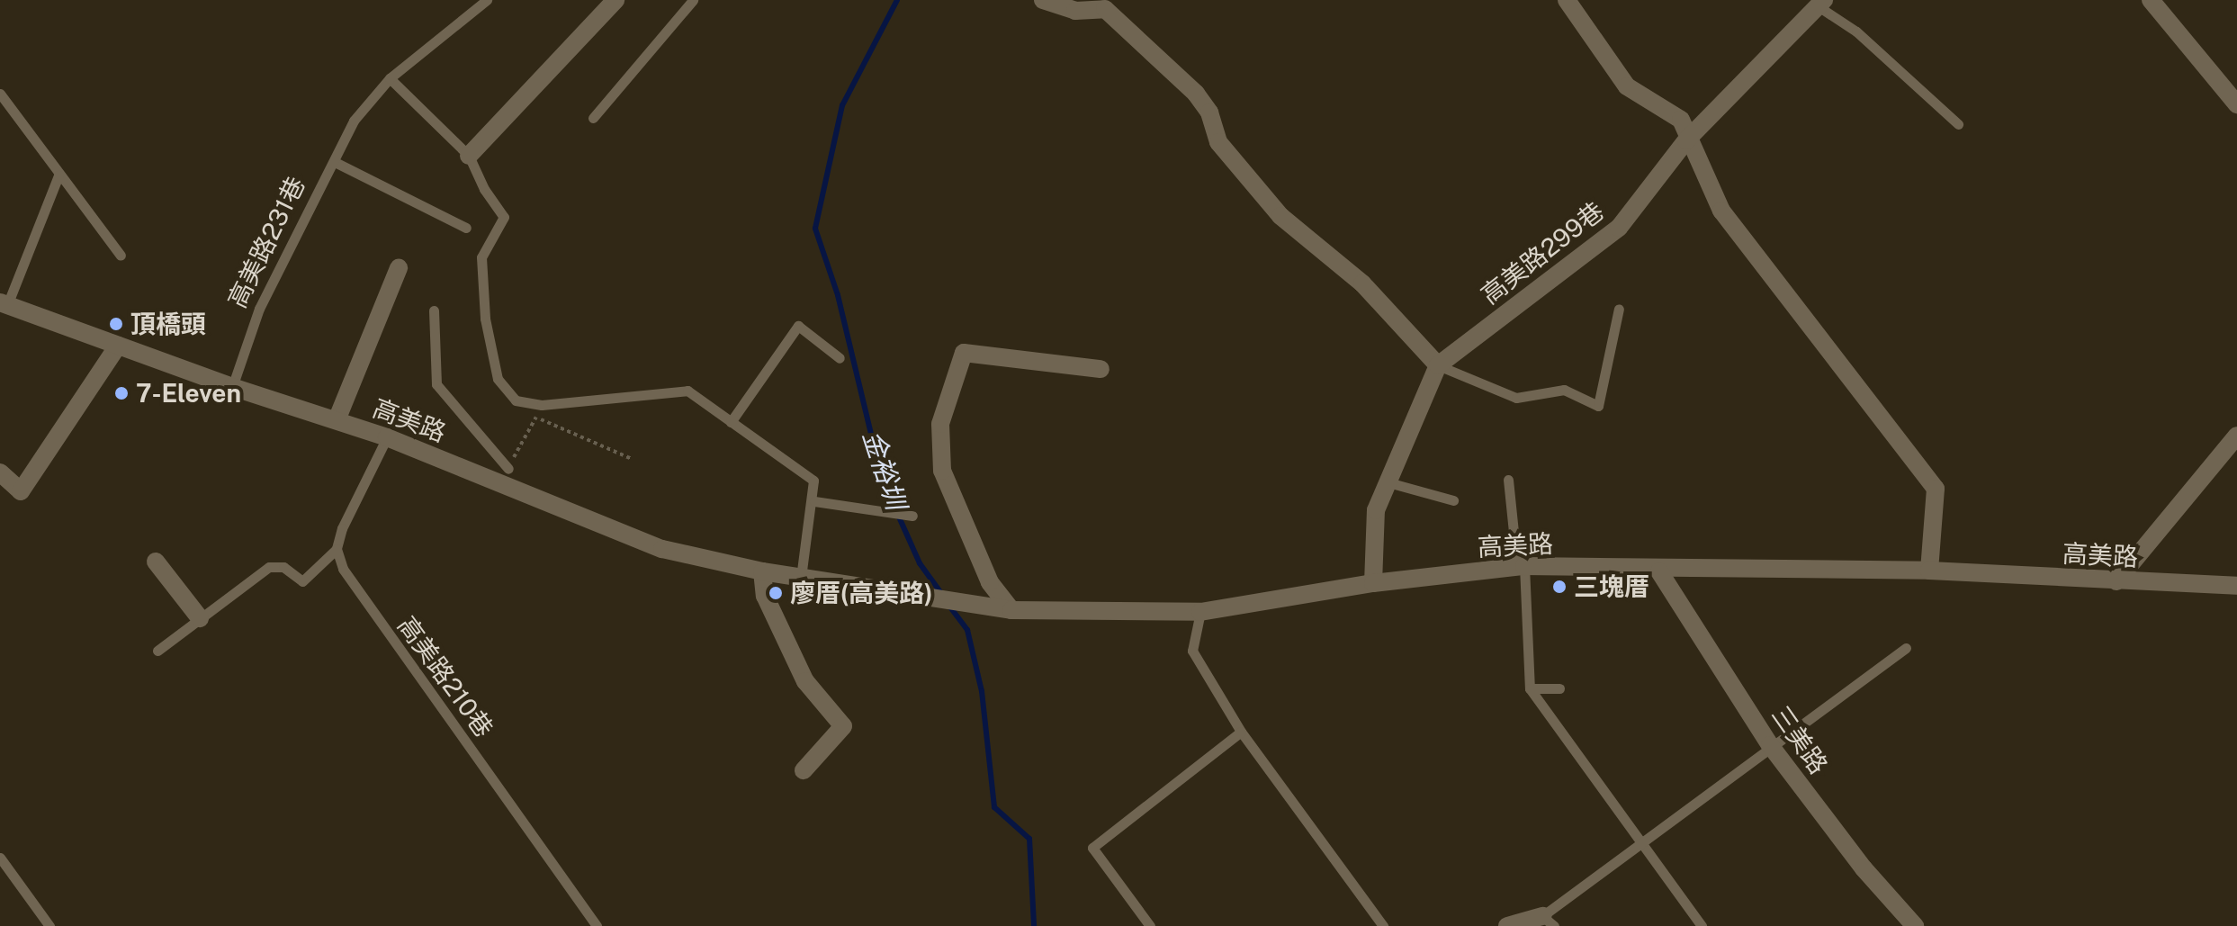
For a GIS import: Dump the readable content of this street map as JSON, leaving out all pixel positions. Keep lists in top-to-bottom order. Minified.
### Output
{"streets":{"street":["高美路299巷","高美路","三美路"],"lane":["高美路231巷","高美路210巷"]},"crossings":[["高美路231巷","高美路"],["高美路299巷","高美路"],["高美路","三美路"]],"water":["金裕圳"],"places":["頂橋頭","7-Eleven","三塊厝","廖厝(高美路)"]}
